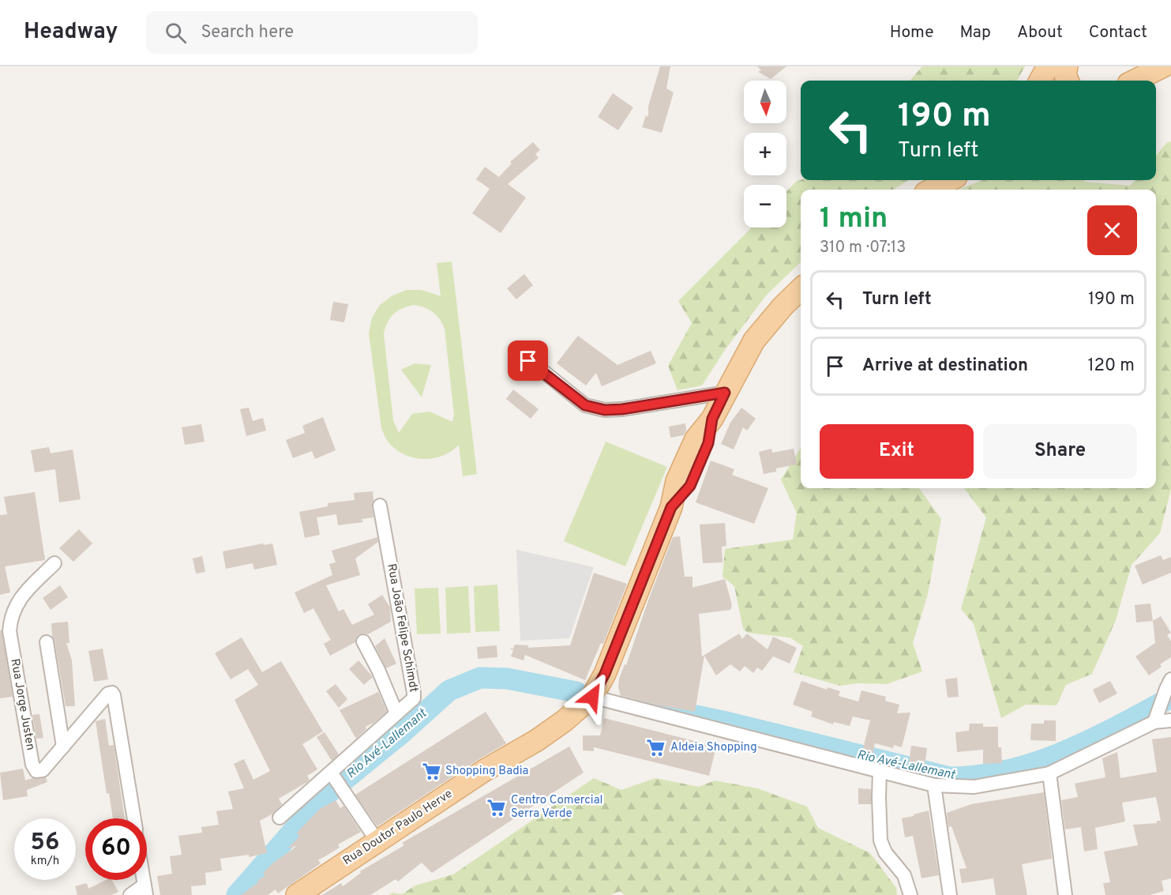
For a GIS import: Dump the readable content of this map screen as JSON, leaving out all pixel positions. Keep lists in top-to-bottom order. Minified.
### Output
{"streets":{"main road":["Rua Doutor Paulo Herve"],"street":["Rua João Felipe Schimdt","Rua Jorge Justen"]},"water":["Rio Avé‐Lallemant"],"places":{"supermarket":["Aldeia Shopping","Shopping Badia","Centro Comercial Serra Verde"]},"north":"bottom","page":{"header":"Headway","search":"Search here","nav":["Home","Map","About","Contact"],"map_buttons":["+","−"],"turn":["190 m","Turn left"],"heading":["1 min","310 m · 07:13"],"list":[{"name":"Turn left","value":"190 m"},{"name":"Arrive at destination","value":"120 m"}],"buttons":["Exit","Share"],"speed":"56 km/h","limit":"60"}}
